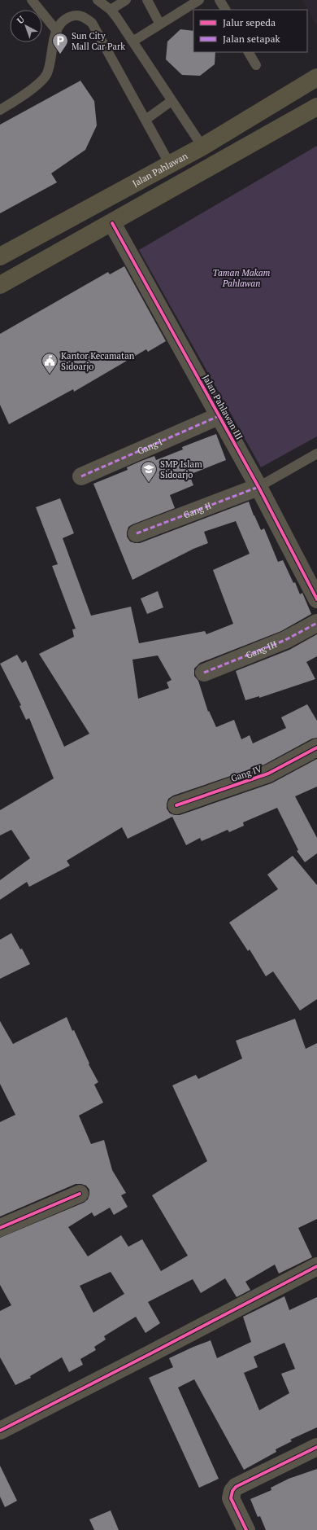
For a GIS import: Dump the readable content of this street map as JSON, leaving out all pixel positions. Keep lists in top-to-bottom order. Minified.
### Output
{"streets":{"main road":["Jalan Pahlawan"],"street":["Jalan Pahlawan III","Gang I","Gang II","Gang III","Gang IV"]},"crossings":[["Jalan Pahlawan III","Gang I"],["Jalan Pahlawan III","Gang II"]],"parks":["Taman Makam Pahlawan"],"places":{"parking":["Sun City Mall Car Park"],"public building":["Kantor Kecamatan Sidoarjo"],"school or university":["SMP Islam Sidoarjo"]},"legend":["Jalur sepeda","Jalan setapak"],"north":"top left"}
